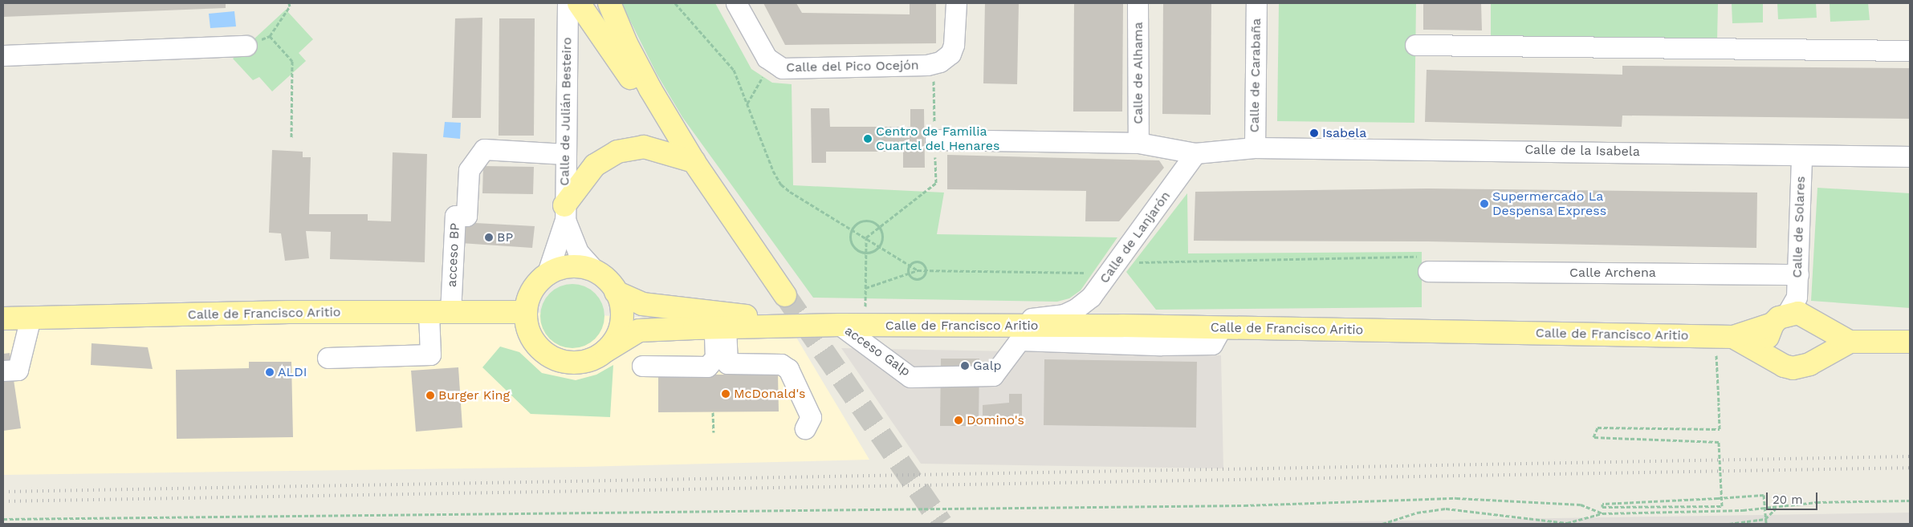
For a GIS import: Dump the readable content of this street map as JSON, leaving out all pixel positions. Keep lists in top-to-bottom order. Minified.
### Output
{"streets":{"main road":["Calle de Francisco Aritio"],"street":["Calle del Pico Ocejón","Calle de Alhama","Calle de Carabaña","Calle de Julián Besteiro","Calle de la Isabela","Calle de Solares","Calle de Lanjarón","acceso BP","Calle Archena","acceso Galp"]},"crossings":[["Calle de Carabaña","Calle de la Isabela"],["Calle de Julián Besteiro","acceso BP"],["Calle de Julián Besteiro","Calle de Francisco Aritio"],["Calle de la Isabela","Calle de Solares"],["Calle de Solares","Calle Archena"],["Calle de Solares","Calle de Francisco Aritio"],["Calle de Lanjarón","Calle de Francisco Aritio"],["Calle de Lanjarón","acceso Galp"],["acceso BP","Calle de Francisco Aritio"],["Calle de Francisco Aritio","acceso Galp"]],"places":["Isabela","Centro de Familia Cuartel del Henares","Supermercado La Despensa Express","BP","Galp","ALDI","McDonald's","Burger King","Domino's"],"scale_bar":"20 m"}
